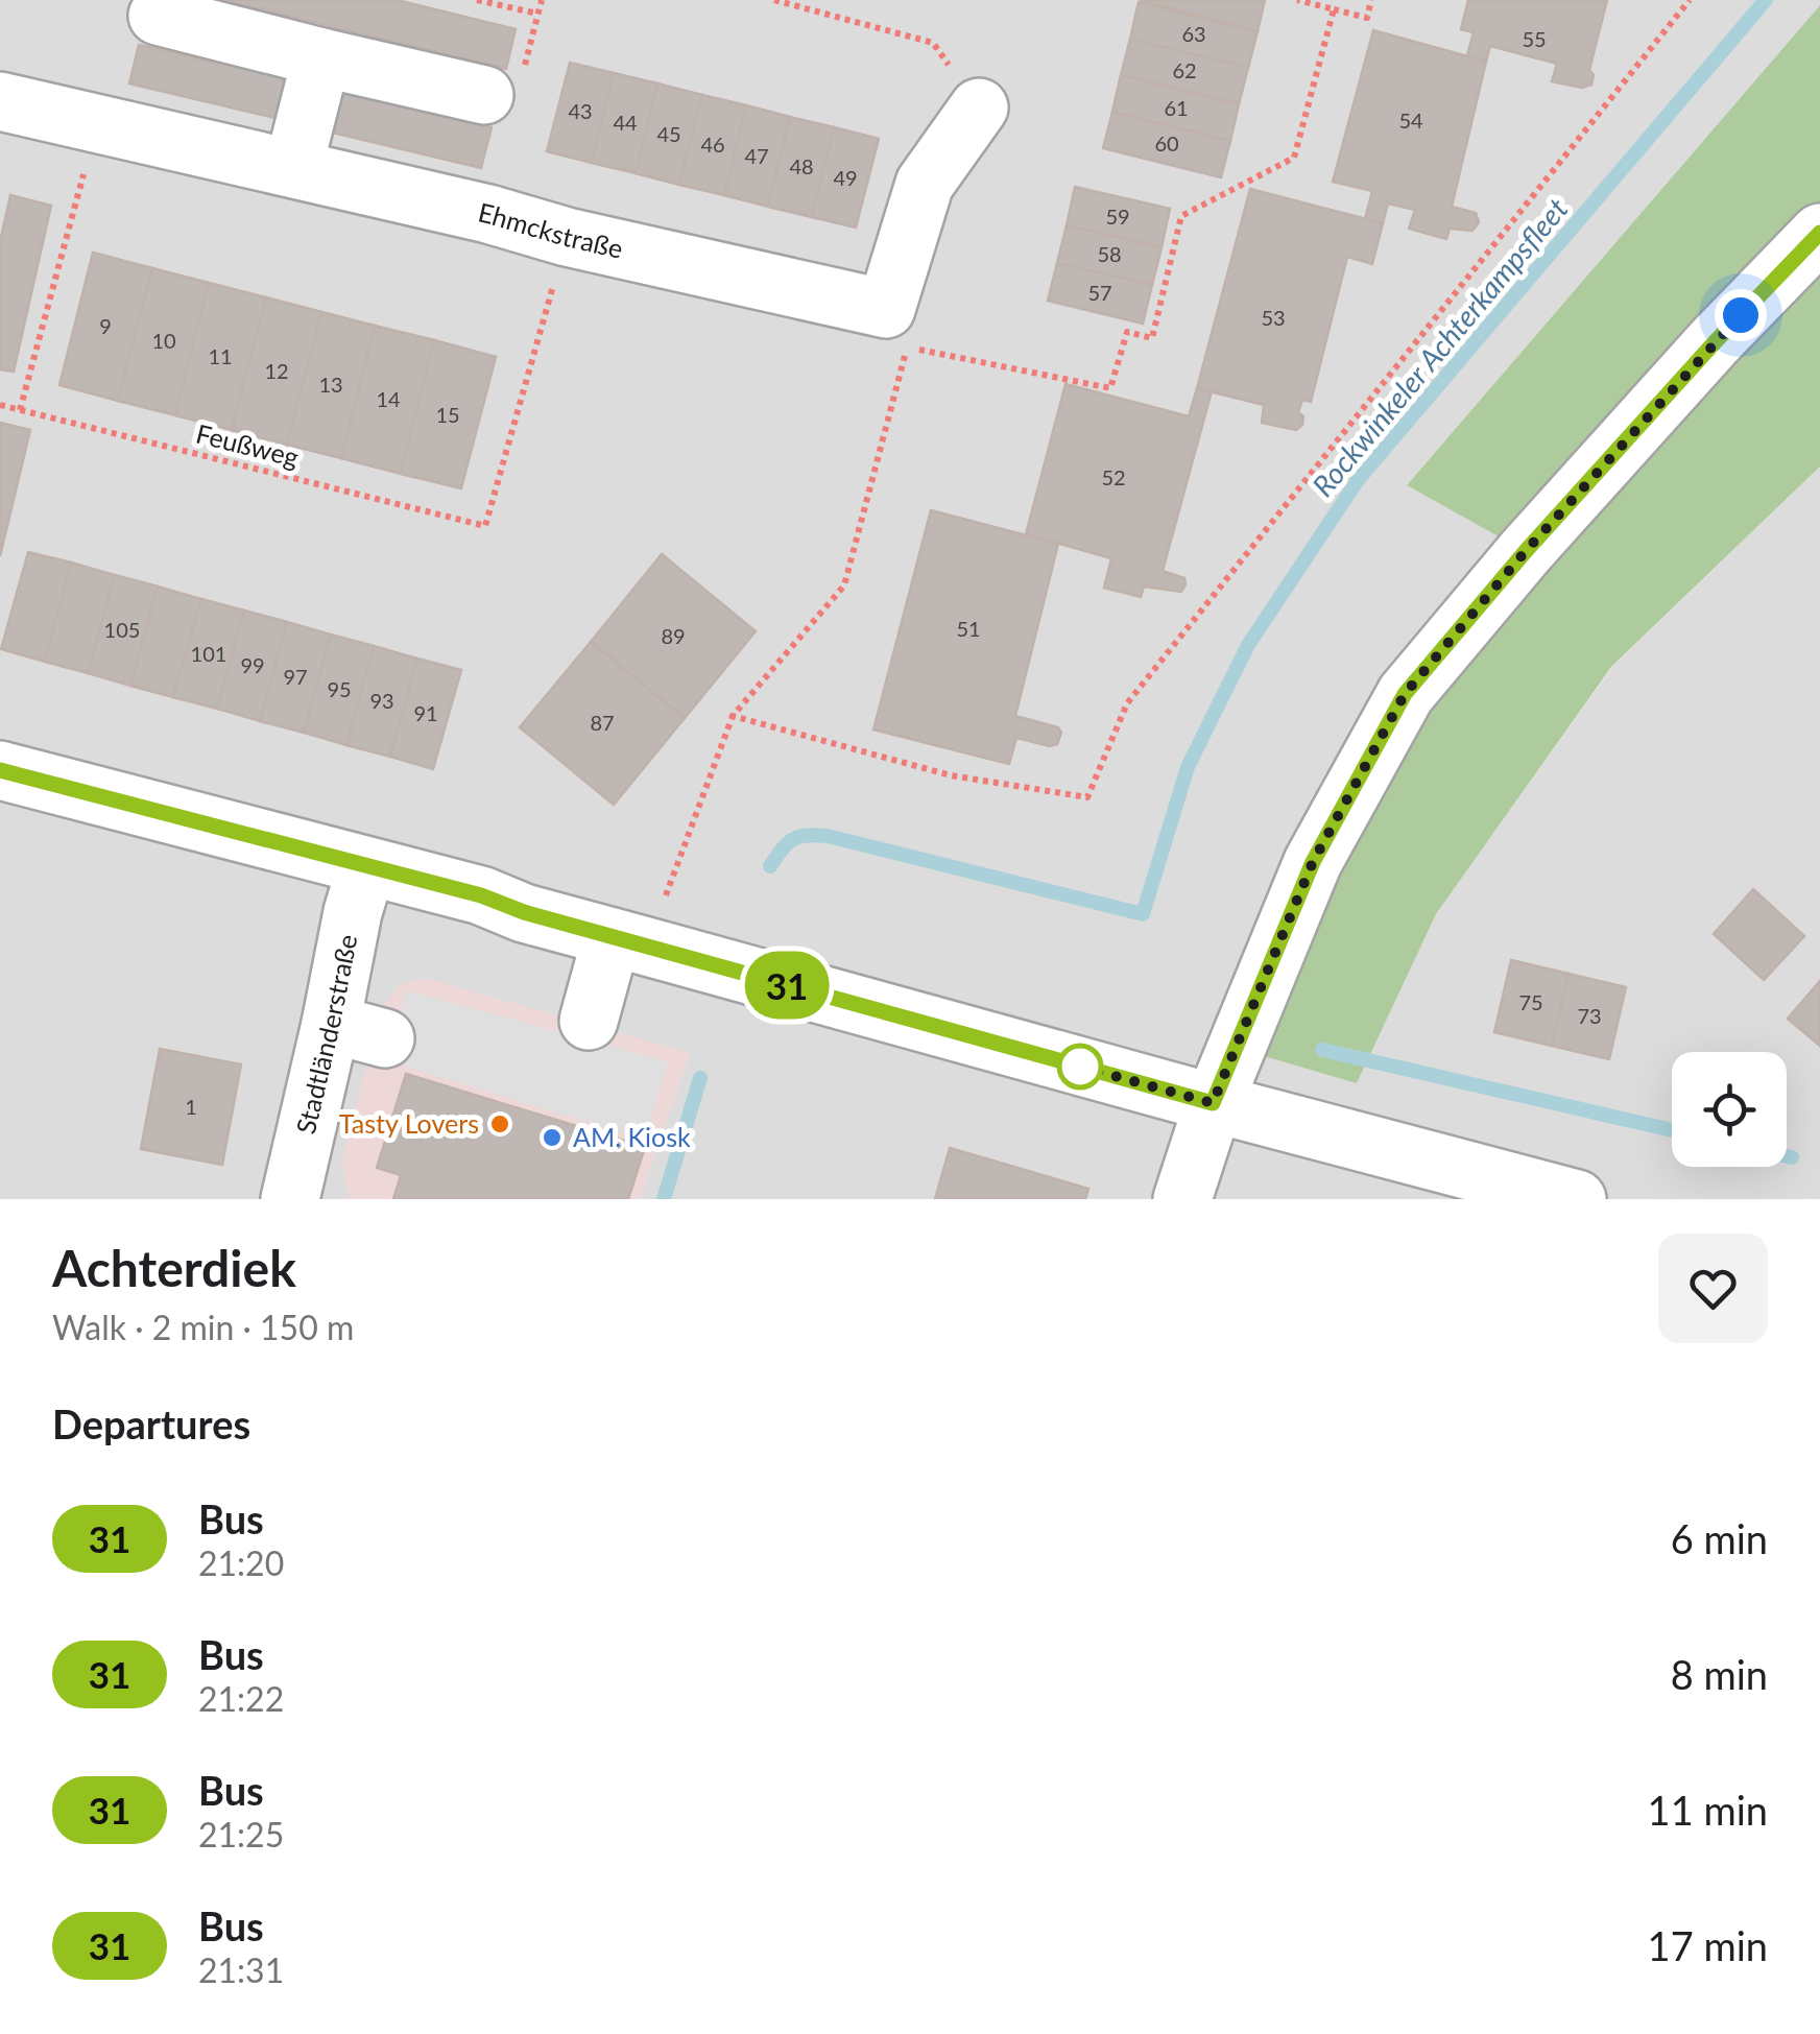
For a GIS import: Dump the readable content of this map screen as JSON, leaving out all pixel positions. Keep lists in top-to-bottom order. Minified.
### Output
{"streets":{"street":["Ehmckstraße","Stadtländerstraße"],"path":["Feußweg"]},"crossings":[["Ehmckstraße","Feußweg"]],"water":["Rockwinkeler Achterkampsfleet"],"places":["Tasty Lovers","AM. Kiosk"],"lines":["bus line 31"],"house_numbers":["63","55","62","61","43","54","44","45","60","46","47","48","49","59","58","57","53","9","10","11","12","13","14","15","52","51","105","89","101","99","97","95","93","91","87","75","73","1"],"page":{"on_map":"31","heading":[["Achterdiek","Walk · 2 min · 150 m"],"Departures"],"list":[{"mark":"31","name":"Bus","note":"21:20","value":"6 min"},{"mark":"31","name":"Bus","note":"21:22","value":"8 min"},{"mark":"31","name":"Bus","note":"21:25","value":"11 min"},{"mark":"31","name":"Bus","note":"21:31","value":"17 min"}]}}
